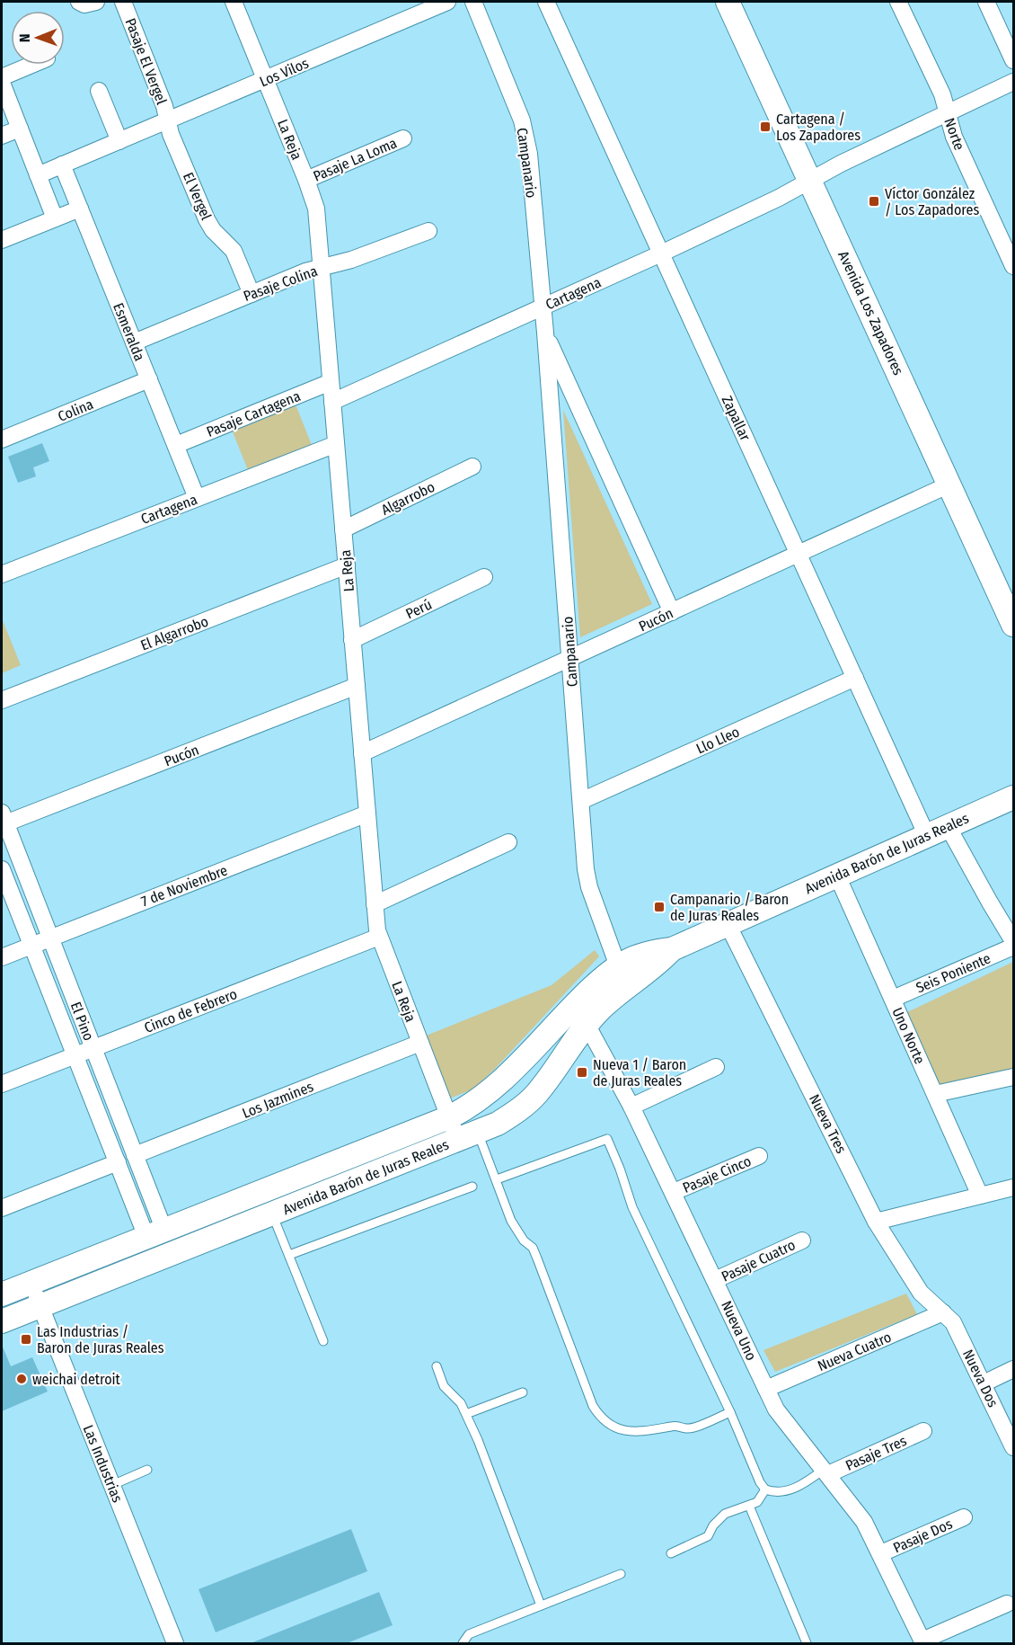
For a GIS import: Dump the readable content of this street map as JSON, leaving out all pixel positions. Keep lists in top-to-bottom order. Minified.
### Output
{"streets":{"street":["Pasaje El Vergel","Los Vilos","Norte","La Reja","Pasaje La Loma","Campanario","El Vergel","Pasaje Colina","Cartagena","Avenida Los Zapadores","Esmeralda","Colina","Pasaje Cartagena","Zapallar","Algarrobo","Perú","Pucón","El Algarrobo","Llo Lleo","Avenida Barón de Juras Reales","7 de Noviembre","Seis Poniente","Cinco de Febrero","El Pino","Uno Norte","Los Jazmines","Nueva Tres","Pasaje Cinco","Pasaje Cuatro","Nueva Uno","Nueva Cuatro","Nueva Dos","Pasaje Tres","Las Industrias","Pasaje Dos"]},"crossings":[["Pasaje El Vergel","Los Vilos"],["Pasaje El Vergel","El Vergel"],["Los Vilos","La Reja"],["Los Vilos","El Vergel"],["Los Vilos","Esmeralda"],["Norte","Cartagena"],["La Reja","Pasaje La Loma"],["La Reja","Pasaje Colina"],["La Reja","Cartagena"],["La Reja","Pasaje Cartagena"],["La Reja","Algarrobo"],["La Reja","Perú"],["La Reja","Pucón"],["La Reja","El Algarrobo"],["La Reja","Avenida Barón de Juras Reales"],["La Reja","7 de Noviembre"],["La Reja","Cinco de Febrero"],["La Reja","Los Jazmines"],["Campanario","Cartagena"],["Campanario","Pucón"],["Campanario","Llo Lleo"],["Campanario","Avenida Barón de Juras Reales"],["El Vergel","Pasaje Colina"],["Pasaje Colina","Esmeralda"],["Cartagena","Avenida Los Zapadores"],["Cartagena","Esmeralda"],["Cartagena","Zapallar"],["Avenida Los Zapadores","Pucón"],["Esmeralda","Colina"],["Esmeralda","Pasaje Cartagena"],["Zapallar","Pucón"],["Zapallar","Llo Lleo"],["Zapallar","Avenida Barón de Juras Reales"],["Pucón","El Pino"],["Avenida Barón de Juras Reales","El Pino"],["Avenida Barón de Juras Reales","Uno Norte"],["Avenida Barón de Juras Reales","Nueva Tres"],["Avenida Barón de Juras Reales","Nueva Uno"],["Avenida Barón de Juras Reales","Las Industrias"],["7 de Noviembre","El Pino"],["Seis Poniente","Uno Norte"],["Cinco de Febrero","El Pino"],["El Pino","Los Jazmines"],["Nueva Tres","Nueva Cuatro"],["Nueva Tres","Nueva Dos"],["Pasaje Cinco","Nueva Uno"],["Pasaje Cuatro","Nueva Uno"],["Nueva Uno","Nueva Cuatro"],["Nueva Uno","Pasaje Tres"],["Nueva Uno","Pasaje Dos"],["Nueva Cuatro","Nueva Dos"]],"places":{"transit":["Cartagena / Los Zapadores","Víctor González / Los Zapadores","Campanario / Baron de Juras Reales","Nueva 1 / Baron de Juras Reales","Las Industrias / Baron de Juras Reales"],"other":["weichai detroit"]},"north":"left"}
